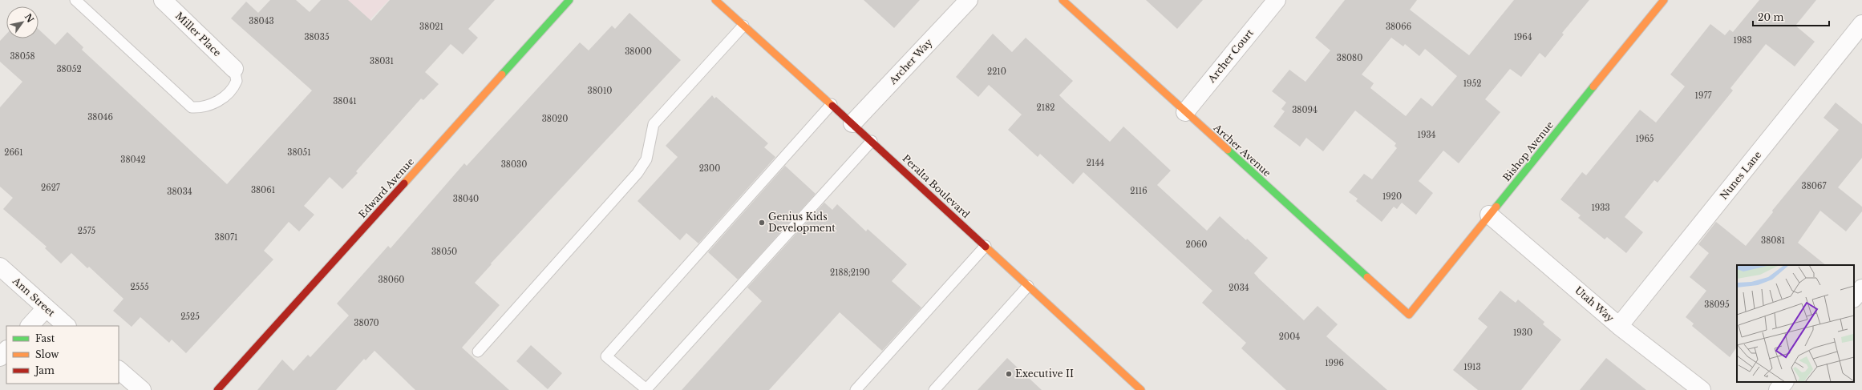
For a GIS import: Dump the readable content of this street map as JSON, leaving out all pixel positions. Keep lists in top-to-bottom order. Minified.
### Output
{"streets":{"street":["Miller Place","Archer Court","Archer Way","Archer Avenue","Bishop Avenue","Nunes Lane","Peralta Boulevard","Edward Avenue","Ann Street","Utah Way"]},"crossings":[["Archer Court","Archer Avenue"],["Archer Way","Peralta Boulevard"],["Archer Avenue","Bishop Avenue"],["Bishop Avenue","Utah Way"],["Nunes Lane","Utah Way"]],"places":["Genius Kids Development","Executive II"],"house_numbers":["38043","38021","38066","38035","1964","1983","38000","38058","38080","38031","38052","2210","1952","38010","1977","38041","2182","38094","38046","38020","1934","1965","2661","38051","38042","2144","38030","2300","38067","2627","38061","2116","38034","1920","38040","1933","2575","38071","38081","2060","38050","2188;2190","38060","2555","2034","38095","2525","38070","1930","2004","1996","1913"],"legend":["Fast","Slow","Jam"],"scale_bar":"20 m","north":"top right"}
